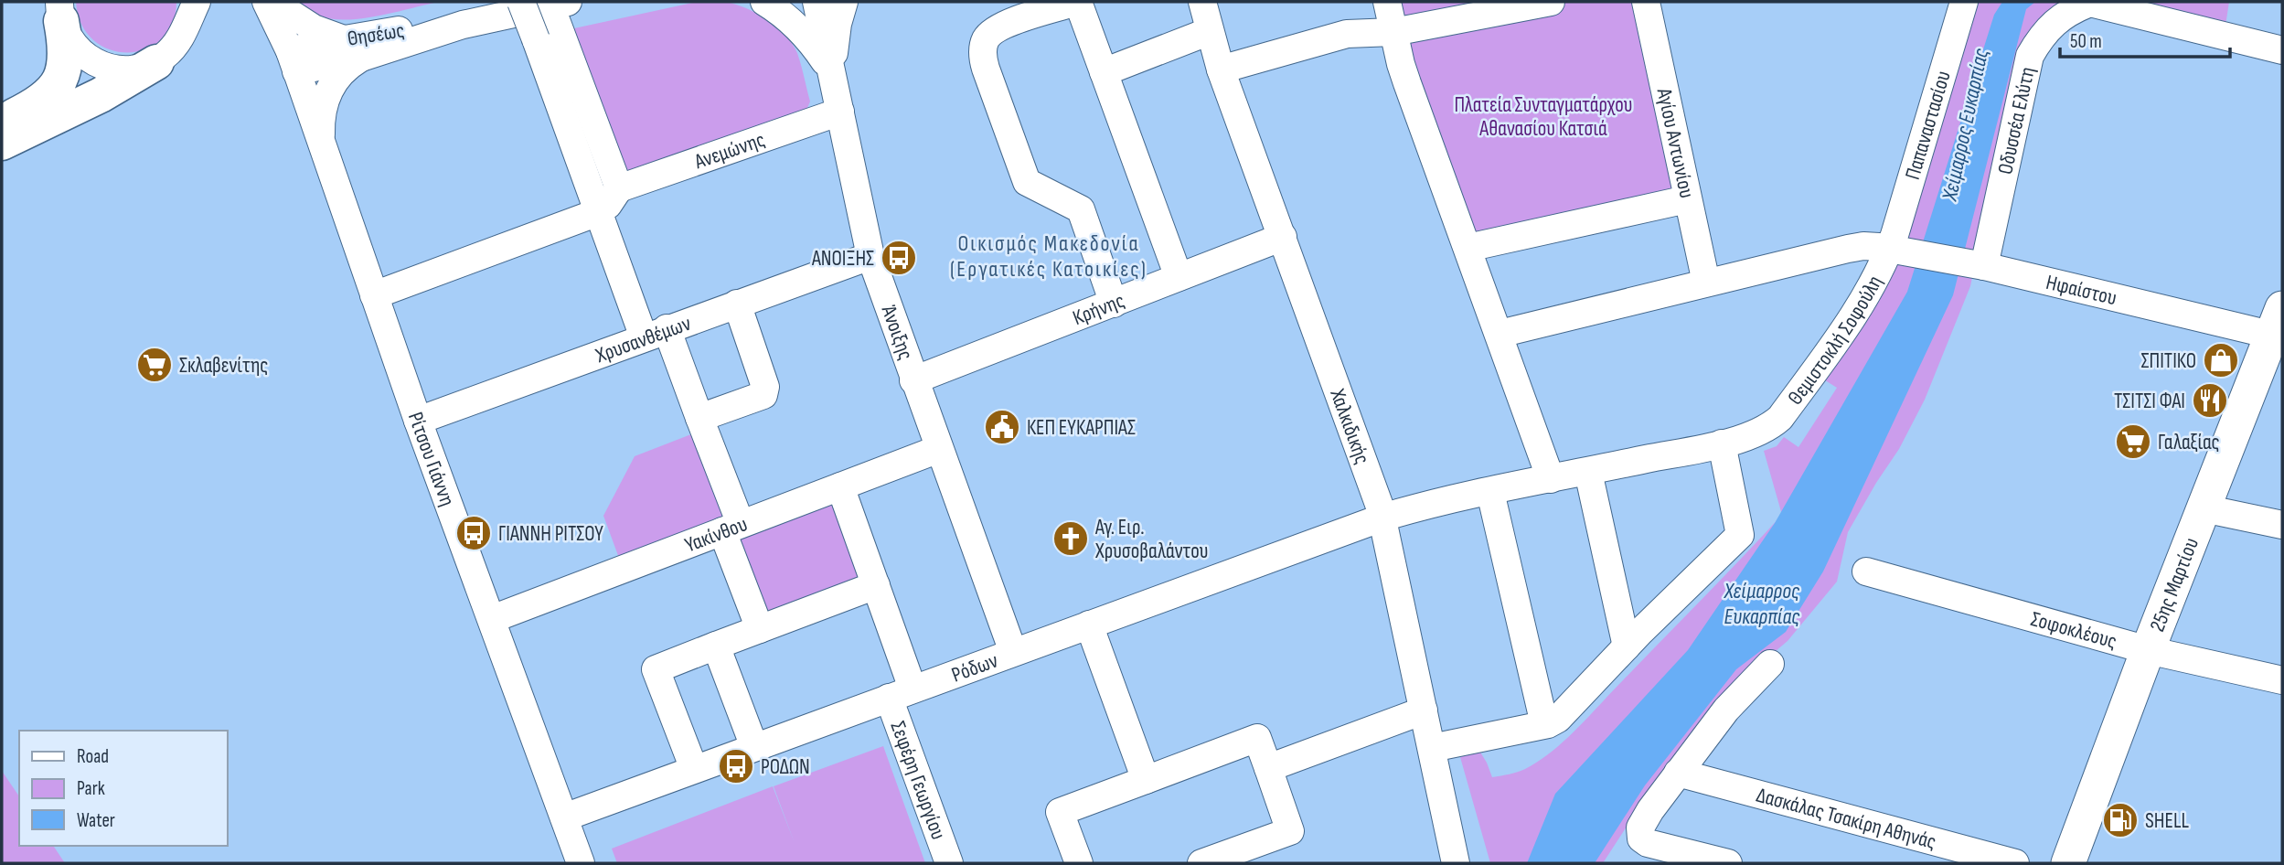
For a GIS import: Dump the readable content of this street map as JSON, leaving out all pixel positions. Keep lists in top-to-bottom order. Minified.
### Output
{"streets":{"main road":["25ης Μαρτίου"],"street":["Θησέως","Οδυσσέα Ελύτη","Παπαναστασίου","Αγίου Αντωνίου","Ανεμώνης","Ηφαίστου","Κρήνης","Άνοιξης","Χρυσανθέμων","Θεμιστοκλή Σοφούλη","Χαλκιδικής","Ρίτσου Γιάννη","Υακίνθου","Σοφοκλέους","Ρόδων","Σεφέρη Γεωργίου","Δασκάλας Τσακίρη Αθηνάς"]},"crossings":[["Θησέως","Ρίτσου Γιάννη"],["Οδυσσέα Ελύτη","Ηφαίστου"],["Παπαναστασίου","Ηφαίστου"],["Παπαναστασίου","Θεμιστοκλή Σοφούλη"],["Αγίου Αντωνίου","Θεμιστοκλή Σοφούλη"],["Ανεμώνης","Άνοιξης"],["Ηφαίστου","Θεμιστοκλή Σοφούλη"],["Ηφαίστου","25ης Μαρτίου"],["Κρήνης","Άνοιξης"],["Κρήνης","Χαλκιδικής"],["Άνοιξης","Χρυσανθέμων"],["Άνοιξης","Υακίνθου"],["Άνοιξης","Ρόδων"],["Χρυσανθέμων","Ρίτσου Γιάννη"],["Θεμιστοκλή Σοφούλη","Χαλκιδικής"],["Θεμιστοκλή Σοφούλη","Ρόδων"],["Χαλκιδικής","Ρόδων"],["Ρίτσου Γιάννη","Υακίνθου"],["Ρίτσου Γιάννη","Ρόδων"],["Υακίνθου","Σεφέρη Γεωργίου"],["25ης Μαρτίου","Σοφοκλέους"],["Ρόδων","Σεφέρη Γεωργίου"]],"districts":["Οικισμός Μακεδονία (Εργατικές Κατοικίες)"],"water":["Χείμαρρος Ευκαρπίας"],"parks":["Πλατεία Συνταγματάρχου Αθανασίου Κατσιά"],"places":{"bus stop":["ΑΝΟΙΞΗΣ","ΓΙΑΝΝΗ ΡΙΤΣΟΥ","ΡΟΔΩΝ"],"shop":["ΣΠΙΤΙΚΟ"],"supermarket":["Σκλαβενίτης","Γαλαξίας"],"restaurant":["ΤΣΙΤΣΙ ΦΑΙ"],"public building":["ΚΕΠ ΕΥΚΑΡΠΙΑΣ"],"church":["Αγ. Ειρ. Χρυσοβαλάντου"],"fuel station":["SHELL"]},"legend":["Road","Park","Water"],"scale_bar":"50 m"}
